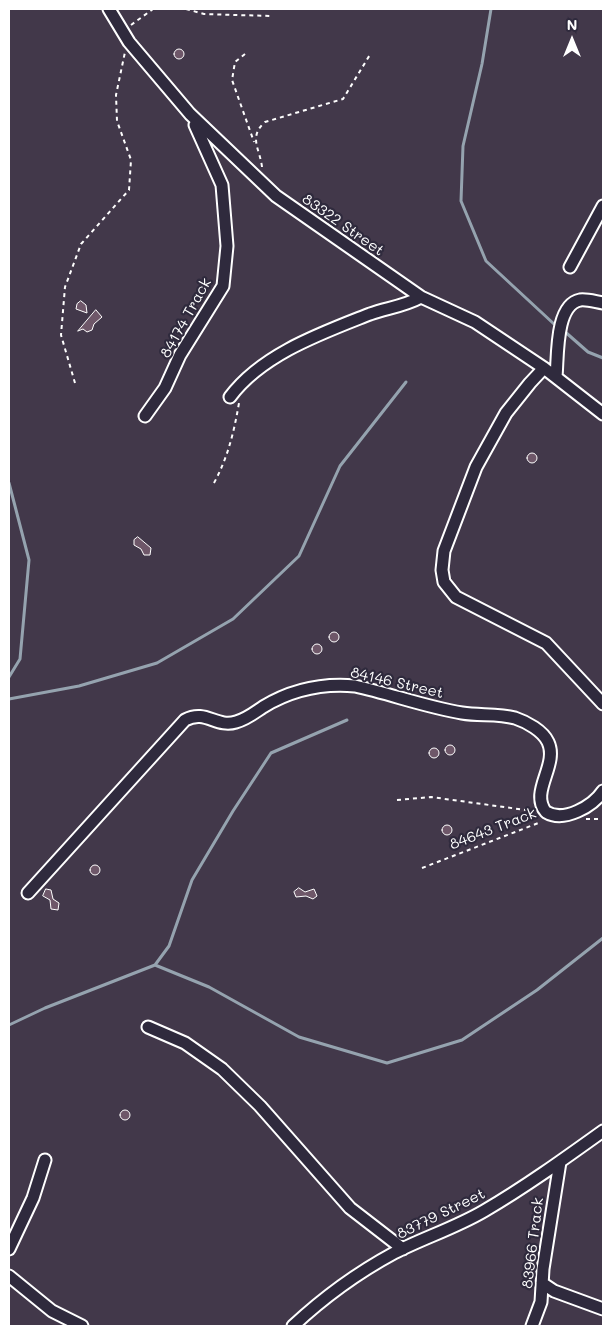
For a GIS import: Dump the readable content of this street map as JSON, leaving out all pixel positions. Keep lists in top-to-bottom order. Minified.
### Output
{"streets":{"street":["83322 Street","84174 Track","84146 Street","83779 Street","83966 Track"],"path":["84643 Track"]},"crossings":[["83322 Street","84174 Track"],["83779 Street","83966 Track"]],"north":"top"}
